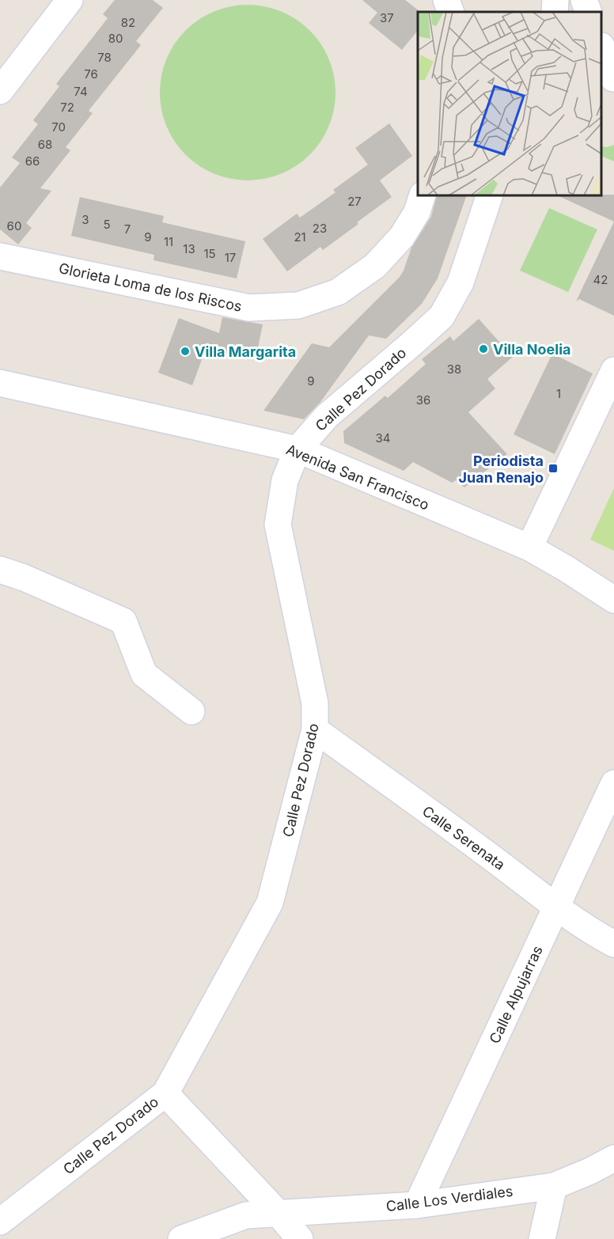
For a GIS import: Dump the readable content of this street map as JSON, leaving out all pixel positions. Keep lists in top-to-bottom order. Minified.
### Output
{"streets":{"street":["Glorieta Loma de los Riscos","Calle Pez Dorado","Avenida San Francisco","Calle Serenata","Calle Alpujarras","Calle Los Verdiales"]},"crossings":[["Calle Pez Dorado","Avenida San Francisco"],["Calle Pez Dorado","Calle Serenata"],["Calle Serenata","Calle Alpujarras"],["Calle Alpujarras","Calle Los Verdiales"]],"places":{"other":["Villa Noelia","Villa Margarita"],"transit":["Periodista Juan Renajo"]},"house_numbers":["37","82","80","78","76","74","72","70","68","66","27","3","5","60","23","7","9","21","11","13","15","17","42","38","9","1","36","34"]}
